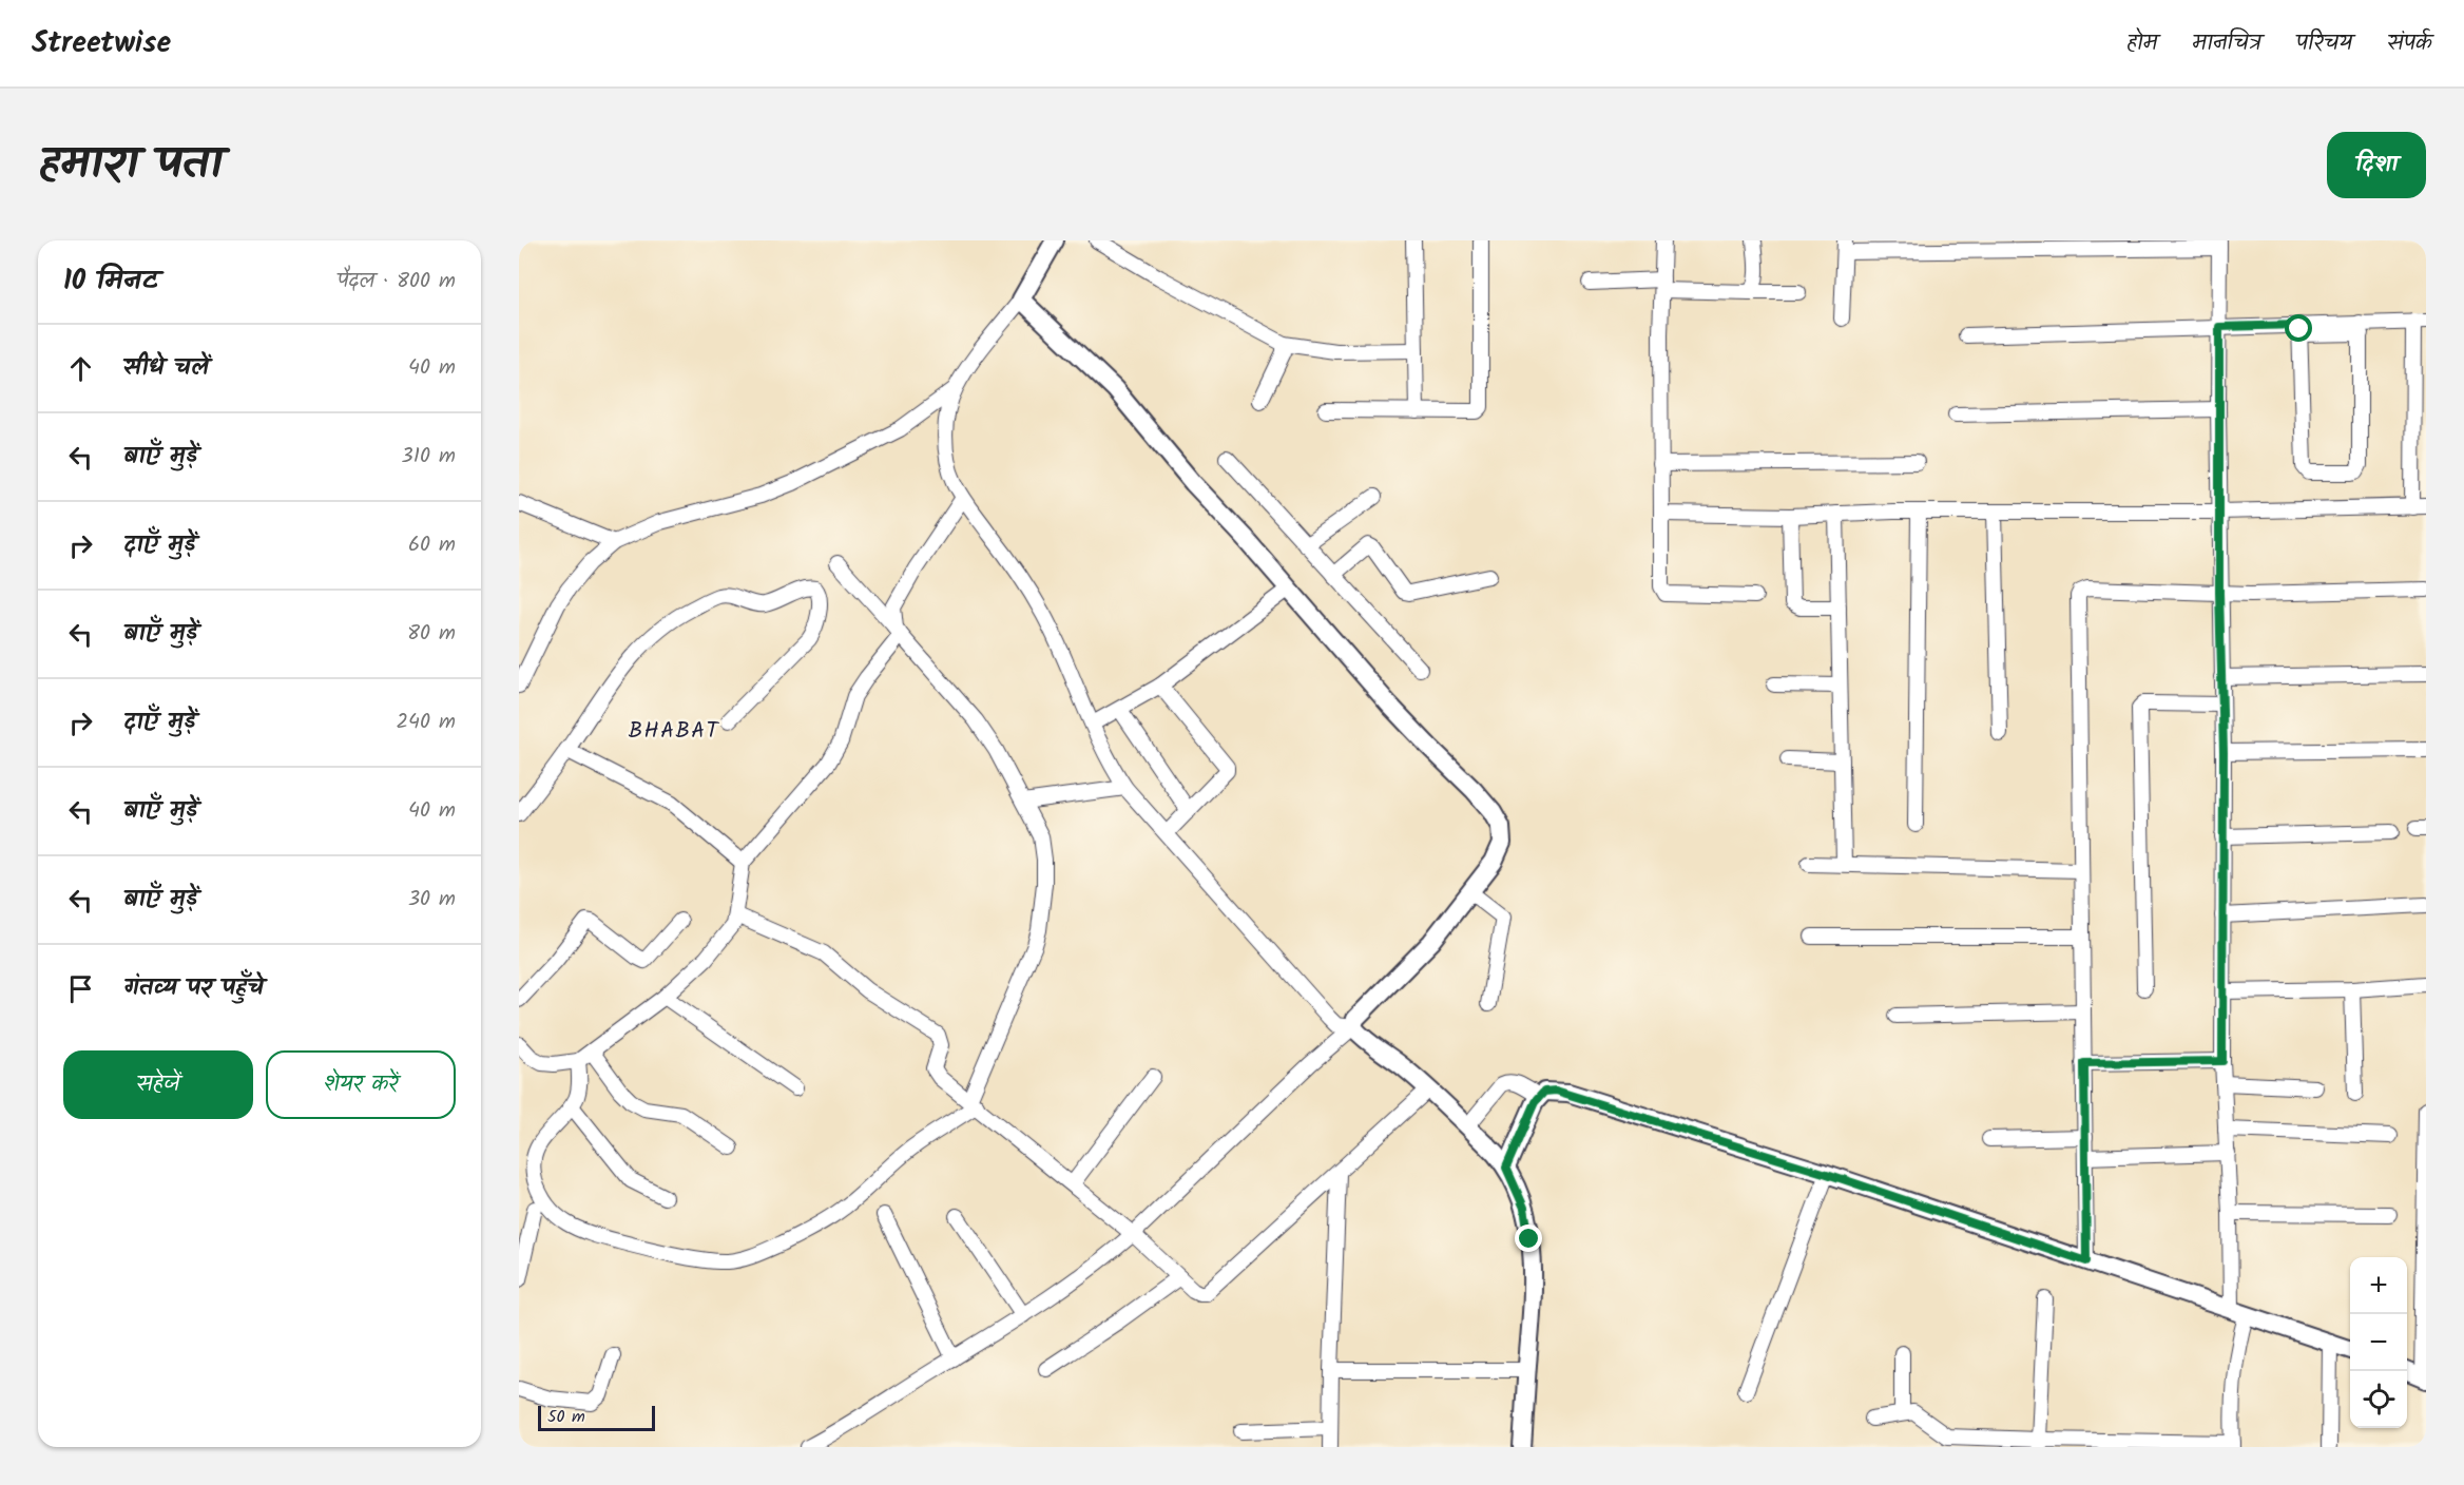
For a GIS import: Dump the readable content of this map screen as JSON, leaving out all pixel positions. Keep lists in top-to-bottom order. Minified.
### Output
{"districts":["BHABAT"],"scale_bar":"50 m","page":{"header":"Streetwise","nav":["होम","मानचित्र","परिचय","संपर्क"],"title":"हमारा पता","buttons":["दिशा",["सहेजें","शेयर करें"]],"heading":["10 मिनट","पैदल · 800 m"],"list":[["सीधे चलें","40 m"],["बाएँ मुड़ें","310 m"],["दाएँ मुड़ें","60 m"],["बाएँ मुड़ें","80 m"],["दाएँ मुड़ें","240 m"],["बाएँ मुड़ें","40 m"],["बाएँ मुड़ें","30 m"],"गंतव्य पर पहुँचे"],"map_buttons":["+","−"],"scale":"50 m"}}
